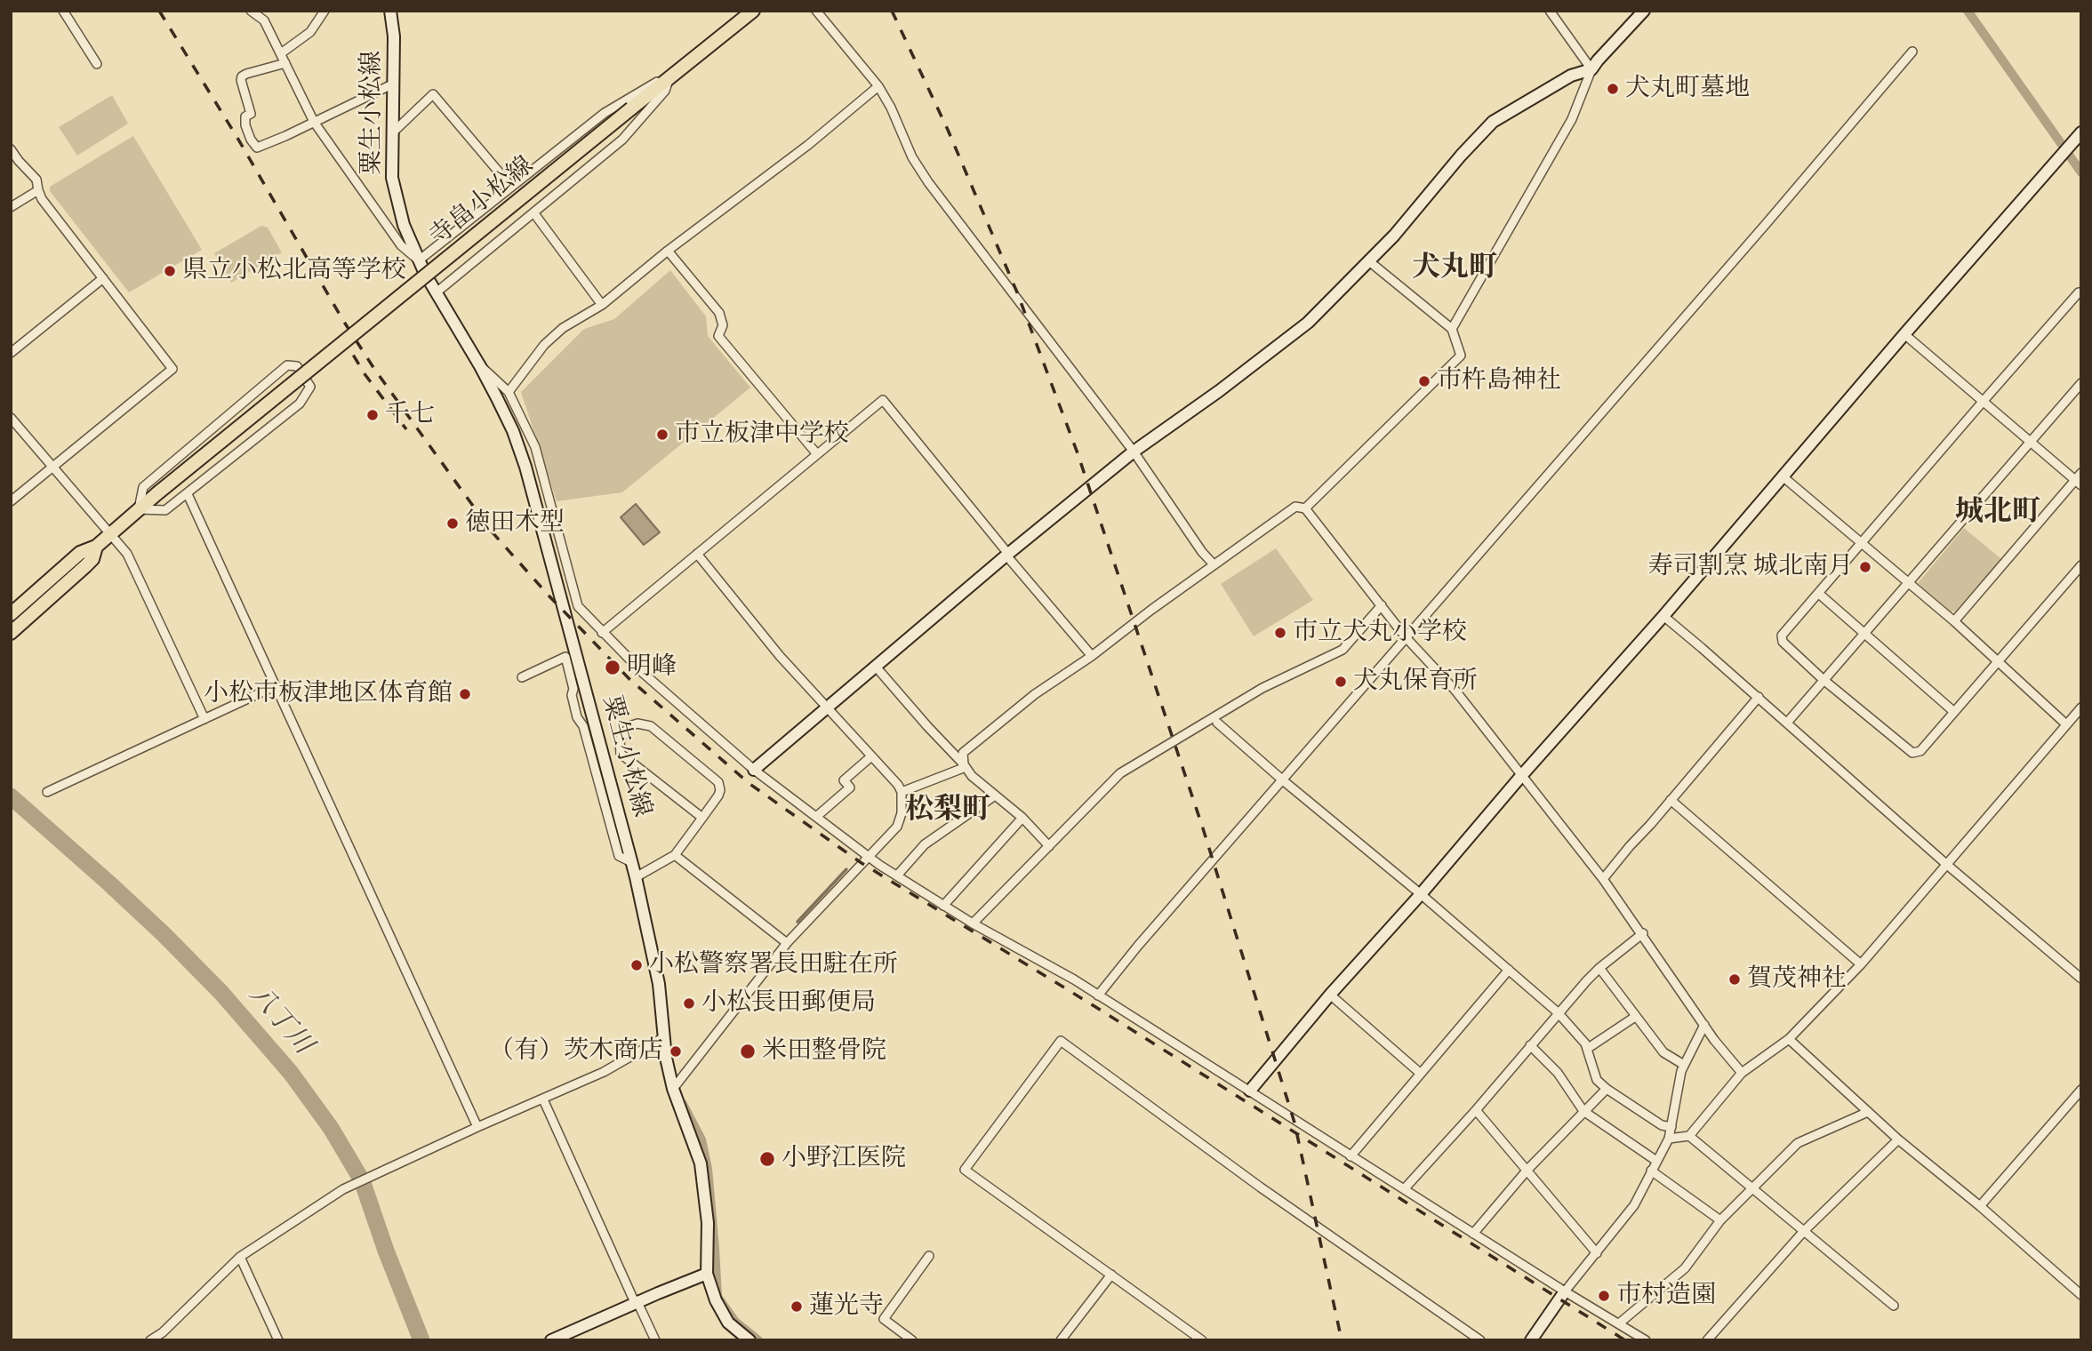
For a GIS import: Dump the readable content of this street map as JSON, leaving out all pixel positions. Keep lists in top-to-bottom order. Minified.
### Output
{"streets":{"main road":["寺畠小松線"],"street":["粟生小松線"]},"districts":["犬丸町","城北町","松梨町"],"water":["八丁川"],"places":["犬丸町墓地","県立小松北高等学校","市杵島神社","千七","市立板津中学校","徳田木型","寿司割烹 城北南月","市立犬丸小学校","明峰","犬丸保育所","小松市板津地区体育館","小松警察署長田駐在所","賀茂神社","小松長田郵便局","（有）茨木商店","米田整骨院","小野江医院","市村造園","蓮光寺"]}
